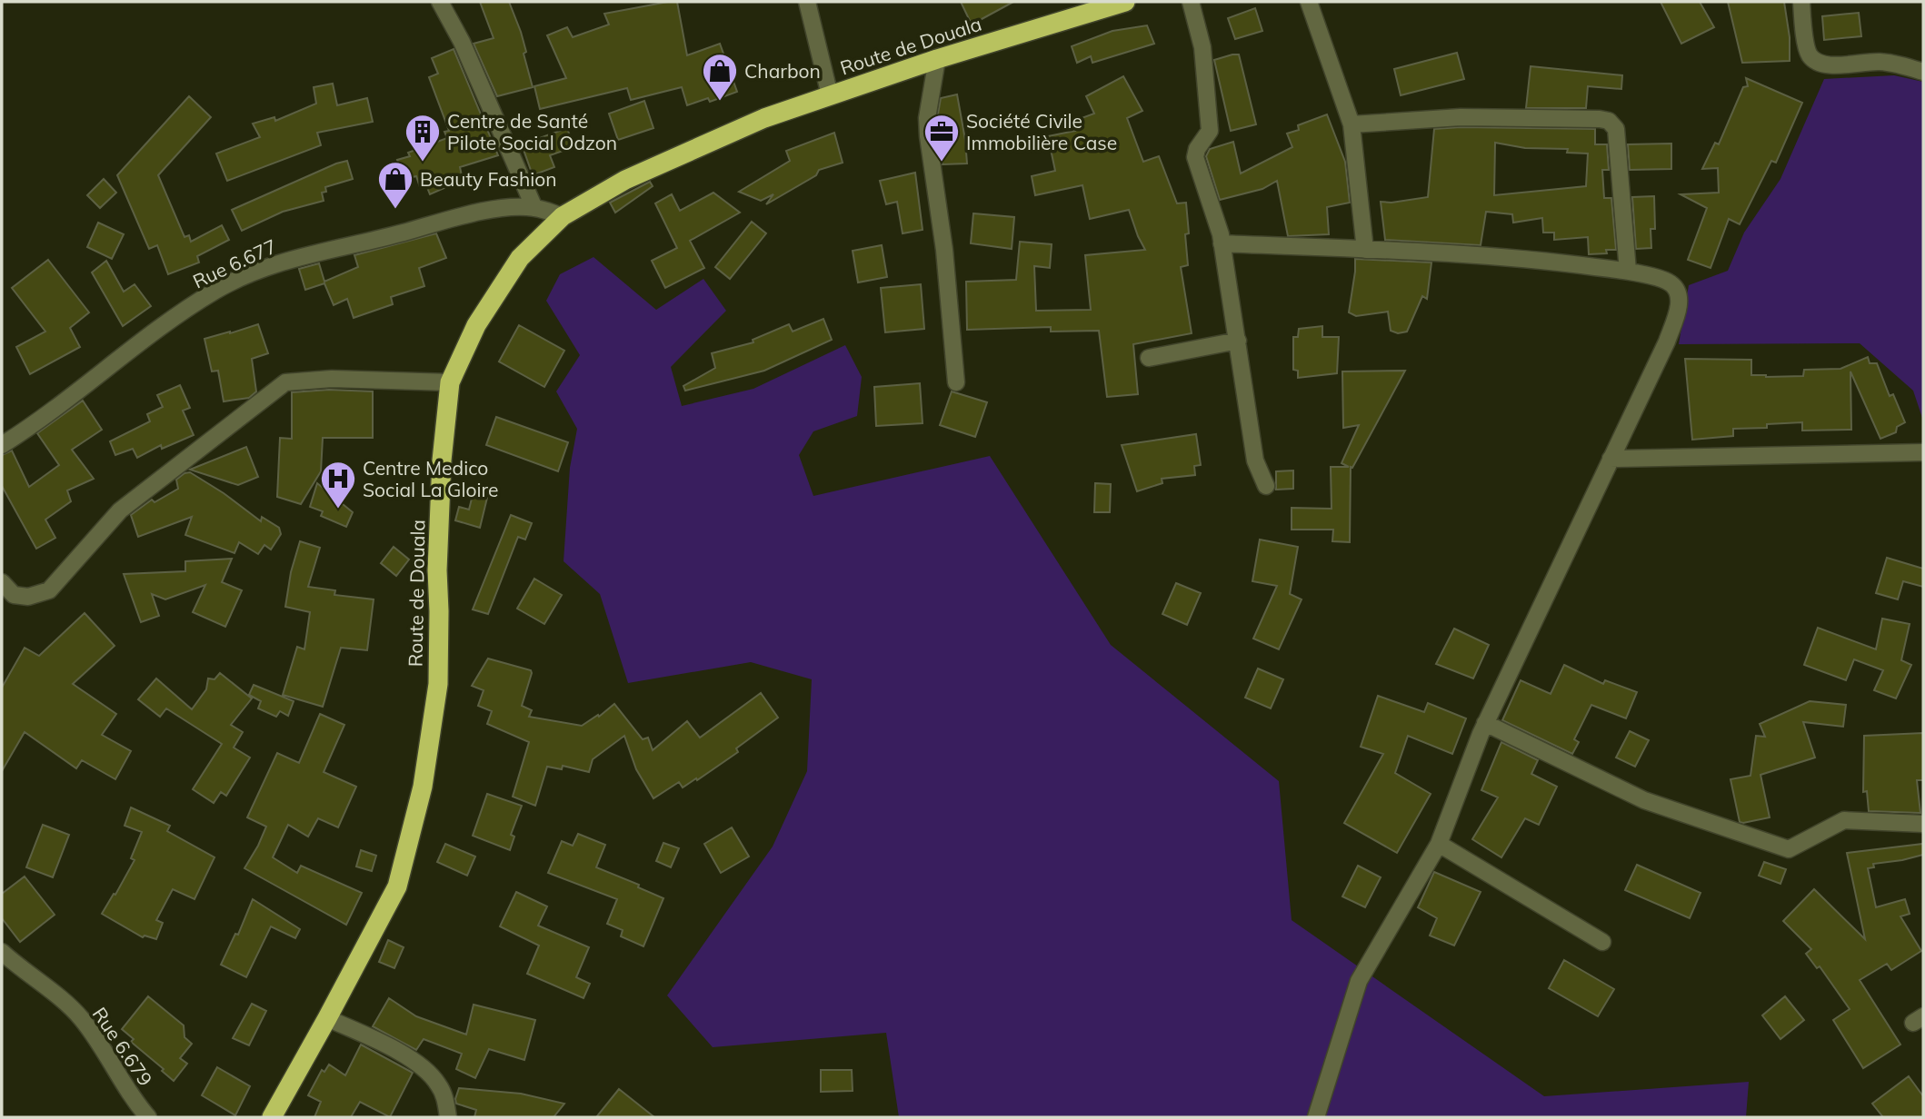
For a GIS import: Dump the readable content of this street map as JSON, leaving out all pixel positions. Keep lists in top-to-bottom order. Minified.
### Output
{"streets":{"highway":["Route de Douala"],"street":["Rue 6.677","Rue 6.679"]},"crossings":[["Route de Douala","Rue 6.677"]],"places":{"shop":["Charbon","Beauty Fashion"],"building":["Centre de Santé Pilote Social Odzon"],"office":["Société Civile Immobilière Case"],"hospital":["Centre Medico Social La Gloire"]}}
